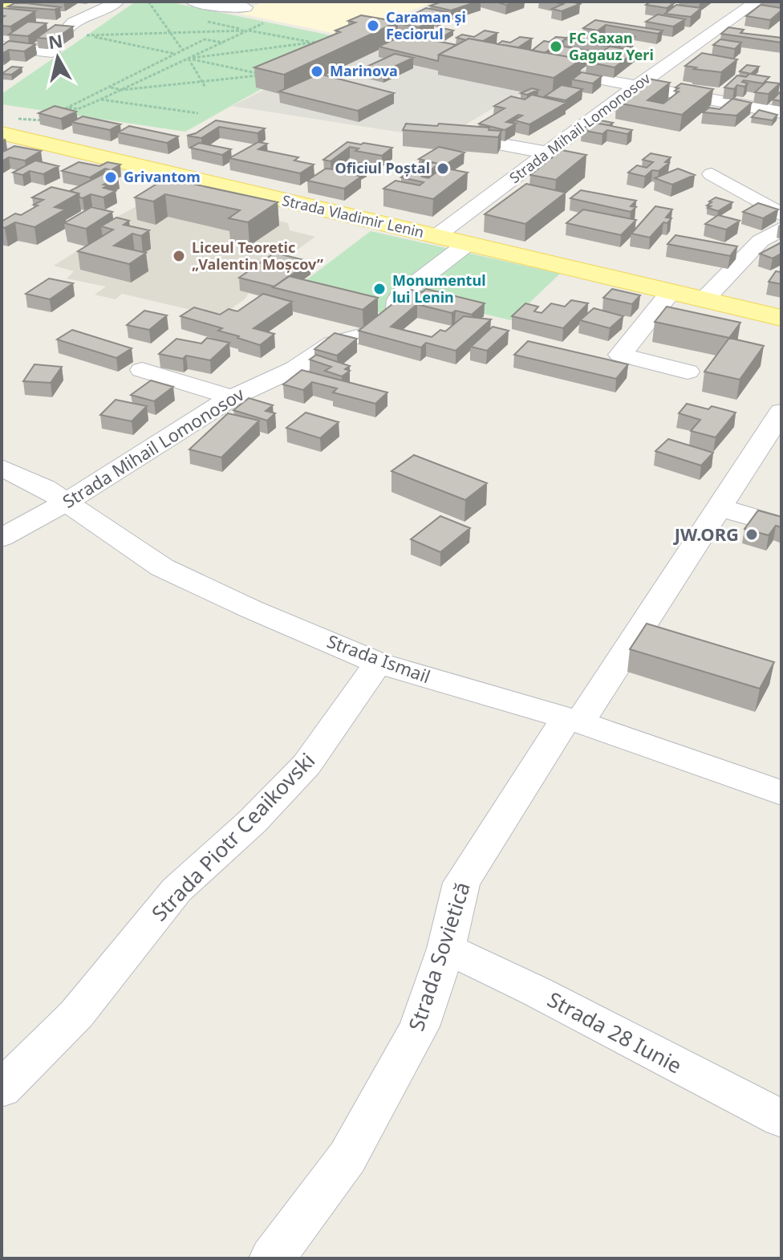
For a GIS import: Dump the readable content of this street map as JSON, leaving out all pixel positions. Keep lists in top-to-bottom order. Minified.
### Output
{"streets":{"main road":["Strada Vladimir Lenin"],"street":["Strada Mihail Lomonosov","Strada Ismail","Strada Piotr Ceaikovski","Strada Sovietică","Strada 28 Iunie"]},"crossings":[["Strada Mihail Lomonosov","Strada Vladimir Lenin"],["Strada Mihail Lomonosov","Strada Ismail"],["Strada Ismail","Strada Piotr Ceaikovski"],["Strada Ismail","Strada Sovietică"],["Strada Sovietică","Strada 28 Iunie"]],"places":["Caraman și Feciorul","FC Saxan Gagauz Yeri","Marinova","Oficiul Poștal","Grivantom","Liceul Teoretic „Valentin Moșcov”","Monumentul lui Lenin","JW.ORG"],"north":"top"}
